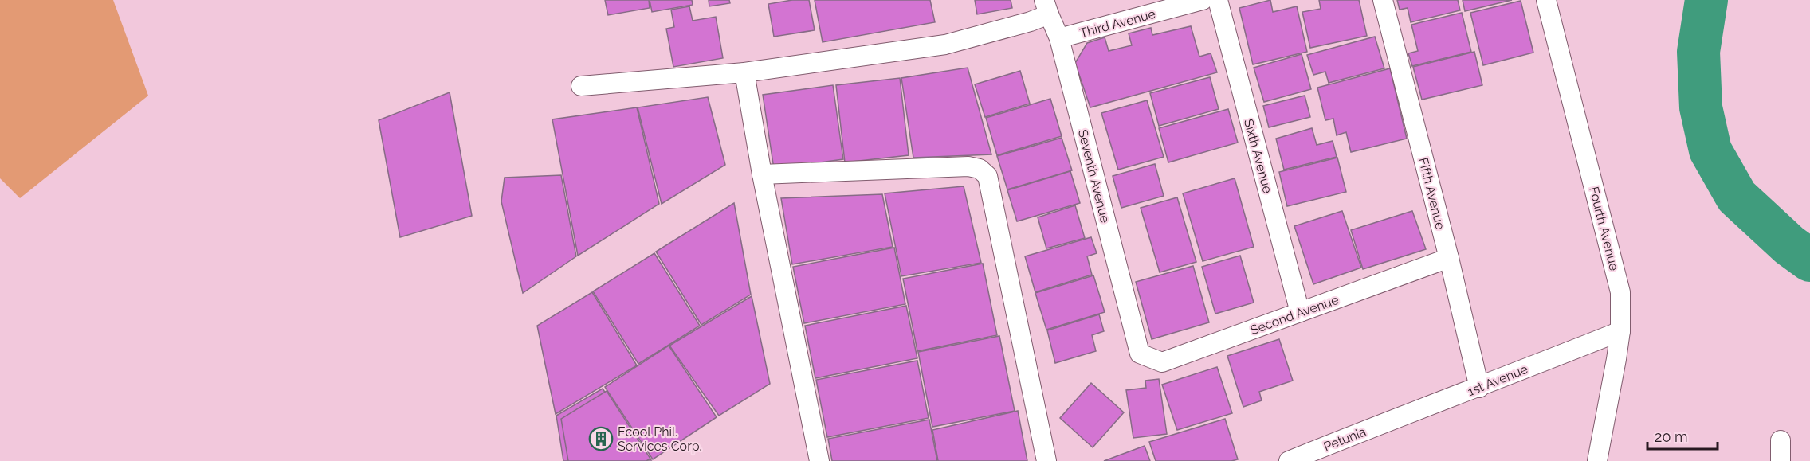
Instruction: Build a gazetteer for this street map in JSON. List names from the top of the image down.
{
  "streets": {
    "street": [
      "Third Avenue",
      "Sixth Avenue",
      "Seventh Avenue",
      "Fifth Avenue",
      "Fourth Avenue",
      "Second Avenue",
      "1st Avenue",
      "Petunia"
    ]
  },
  "crossings": [
    ["Third Avenue", "Seventh Avenue"],
    ["Sixth Avenue", "Second Avenue"],
    ["Seventh Avenue", "Second Avenue"],
    ["Fifth Avenue", "Second Avenue"],
    ["Fifth Avenue", "1st Avenue"],
    ["Fourth Avenue", "1st Avenue"],
    ["1st Avenue", "Petunia"]
  ],
  "places": {
    "building": ["Ecool Phil. Services Corp."]
  },
  "scale_bar": "20 m"
}
